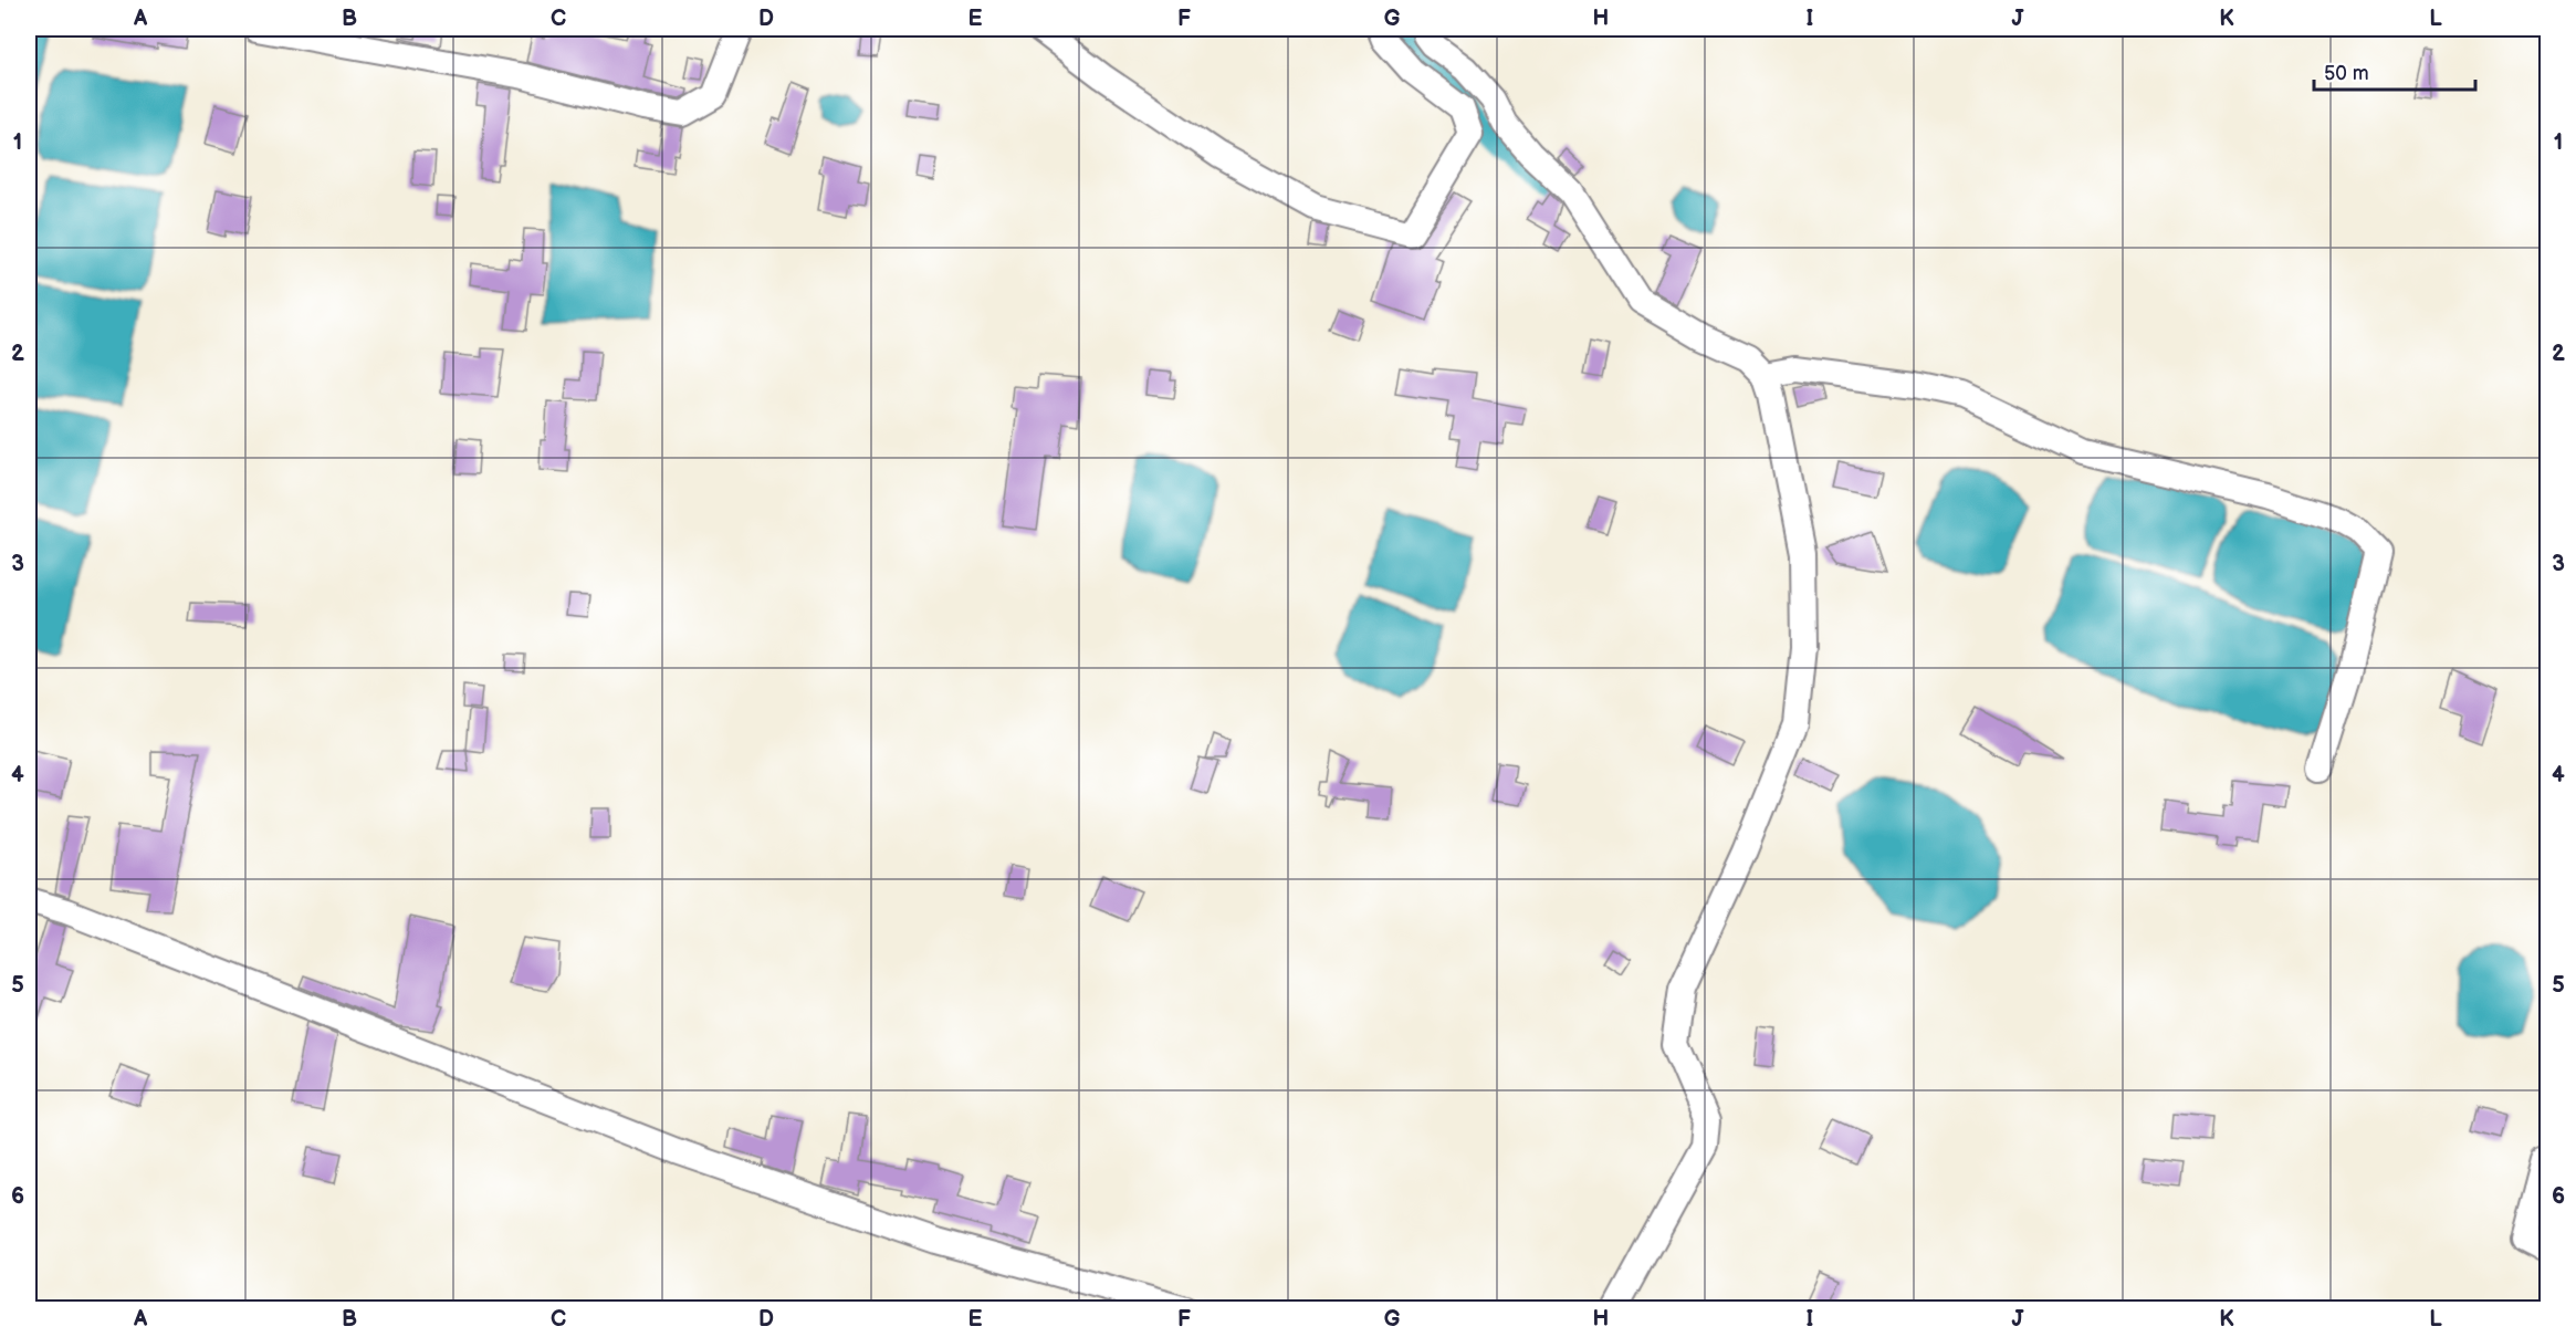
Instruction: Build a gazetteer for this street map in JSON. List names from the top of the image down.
{
  "scale_bar": "50 m",
  "grid": {
    "columns": [
      "A",
      "B",
      "C",
      "D",
      "E",
      "F",
      "G",
      "H",
      "I",
      "J",
      "K",
      "L"
    ],
    "rows": [
      "1",
      "2",
      "3",
      "4",
      "5",
      "6"
    ]
  }
}
